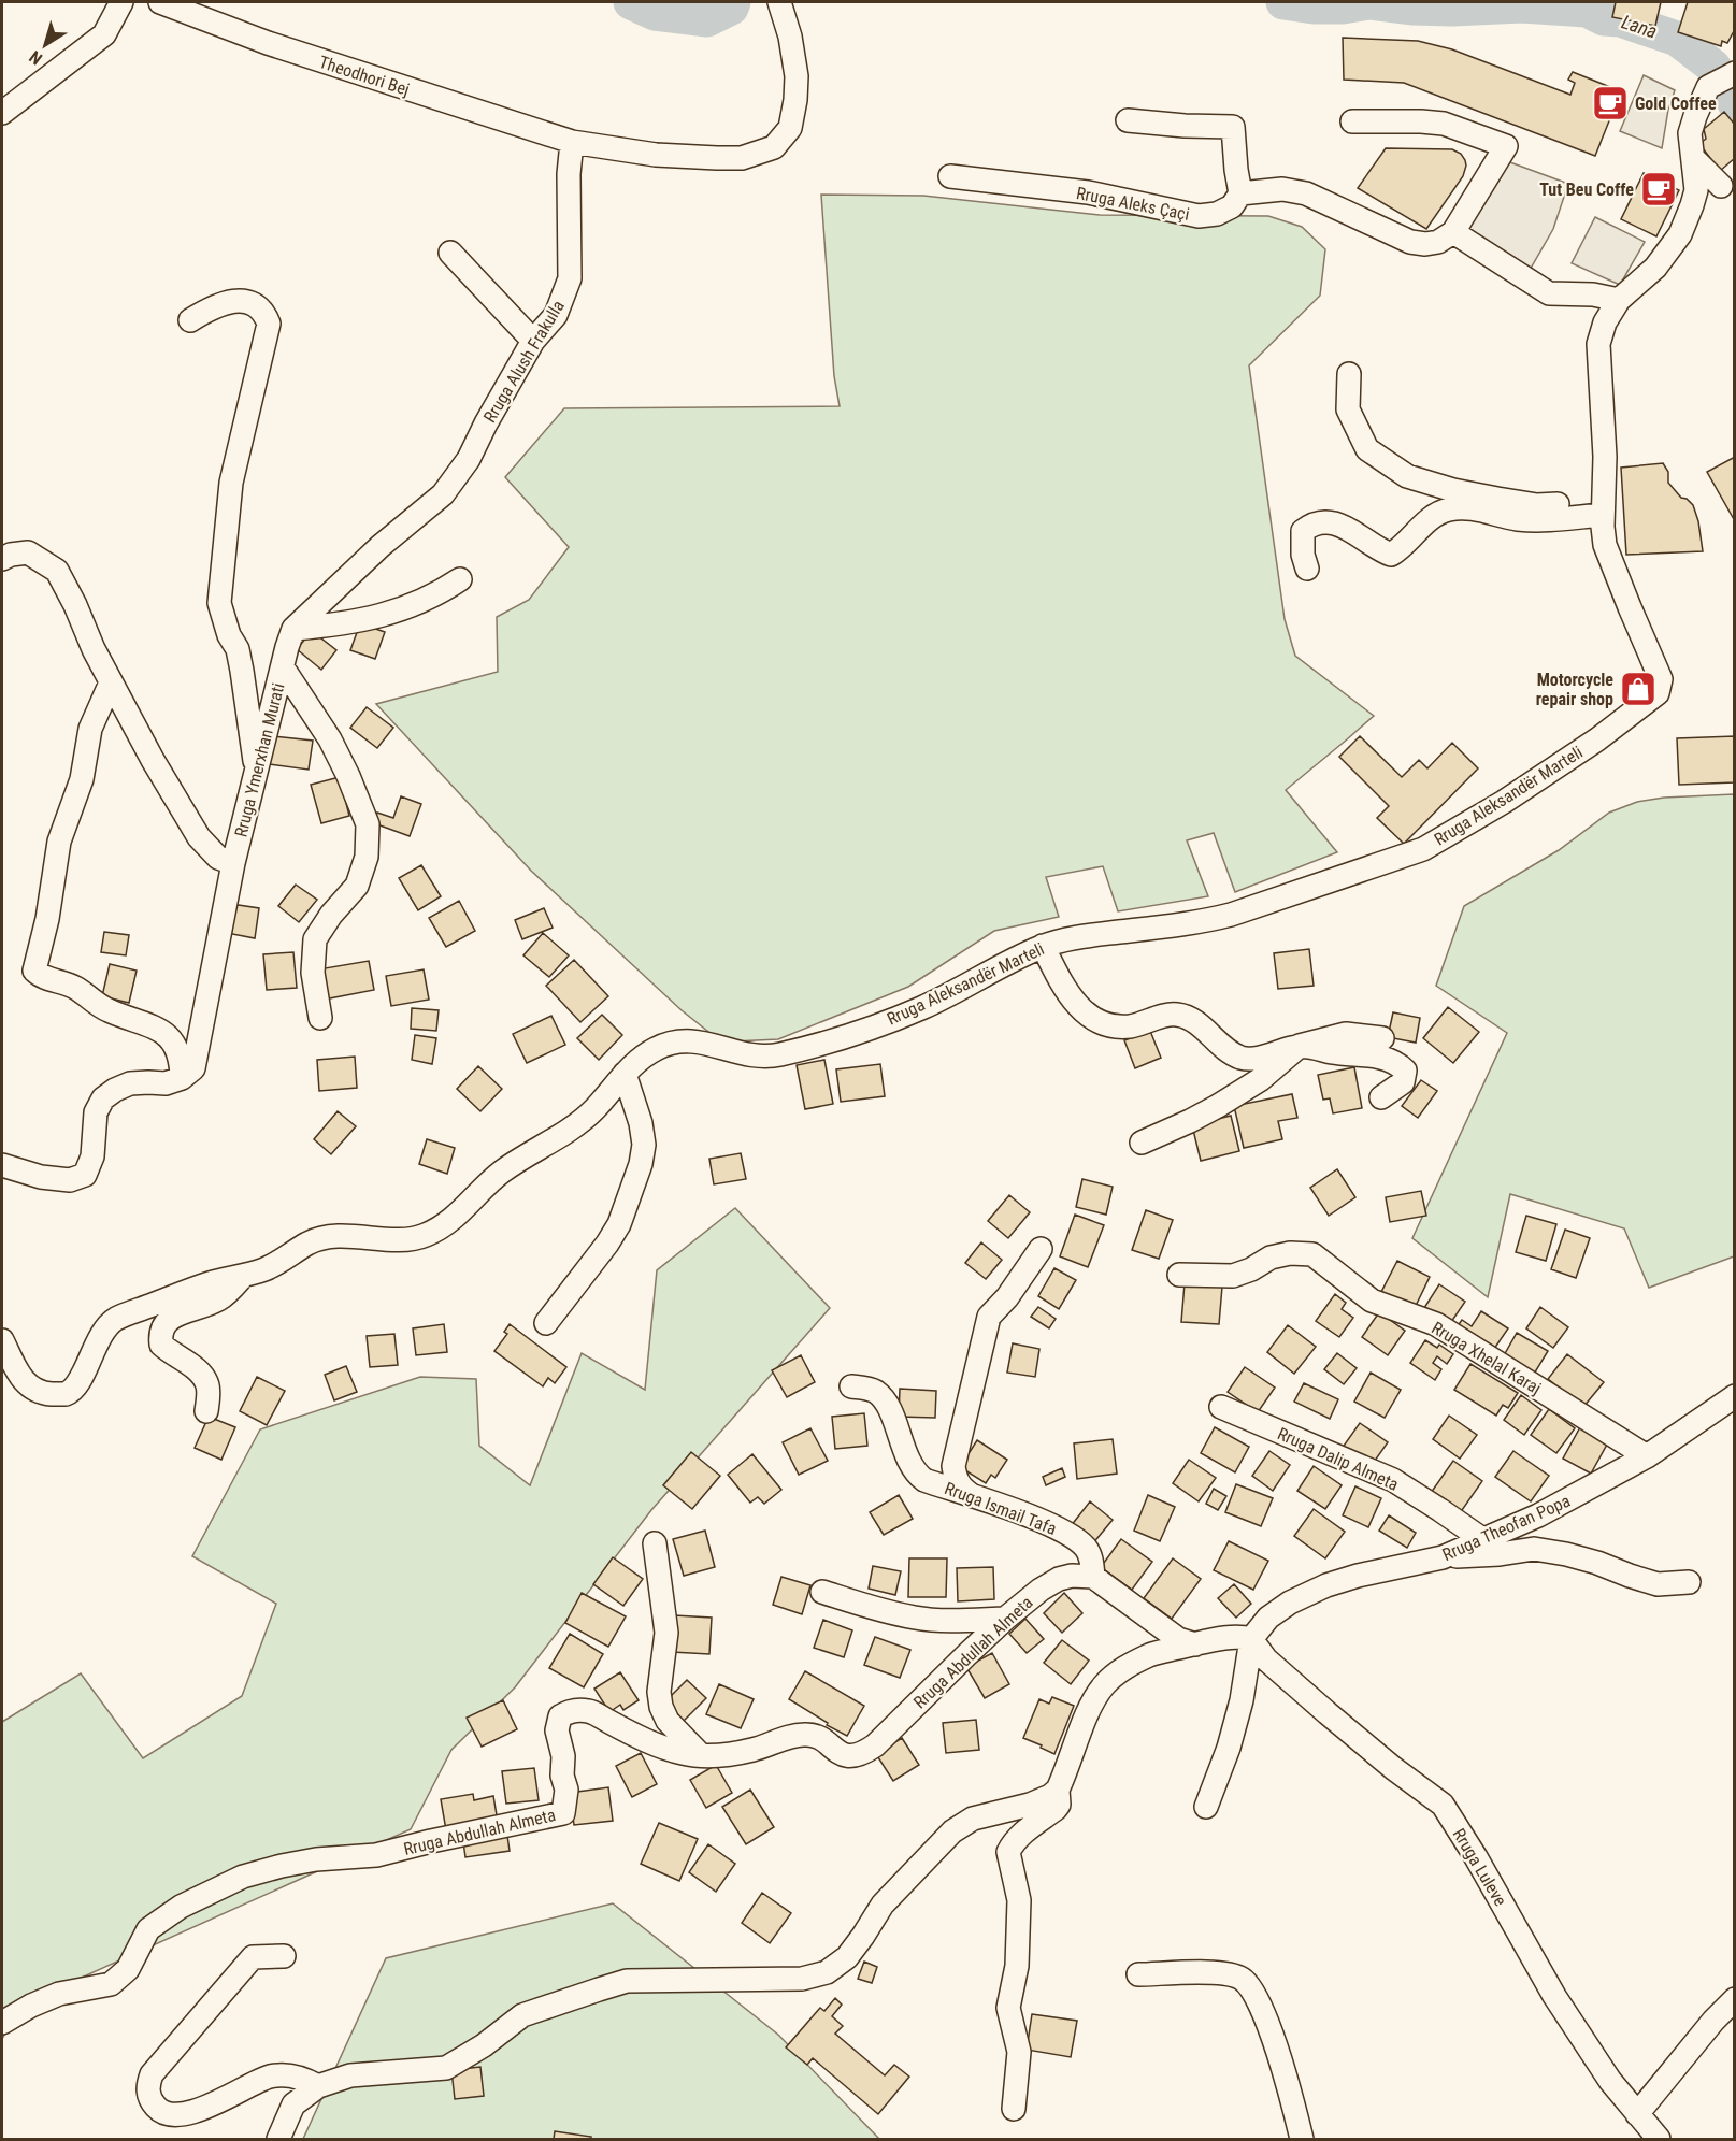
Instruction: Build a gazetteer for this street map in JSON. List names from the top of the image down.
{
  "streets": {
    "street": [
      "Theodhori Bej",
      "Rruga Aleks Çaçi",
      "Rruga Alush Frakulla",
      "Rruga Ymerxhan Murati",
      "Rruga Aleksandër Marteli",
      "Rruga Xhelal Karaj",
      "Rruga Dalip Almeta",
      "Rruga Ismail Tafa",
      "Rruga Theofan Popa",
      "Rruga Abdullah Almeta",
      "Rruga Luleve"
    ]
  },
  "crossings": [
    ["Theodhori Bej", "Rruga Alush Frakulla"],
    ["Rruga Xhelal Karaj", "Rruga Theofan Popa"],
    ["Rruga Dalip Almeta", "Rruga Theofan Popa"],
    ["Rruga Ismail Tafa", "Rruga Abdullah Almeta"],
    ["Rruga Theofan Popa", "Rruga Luleve"]
  ],
  "water": ["Lana"],
  "places": {
    "cafe": ["Gold Coffee", "Tut Beu Coffe"],
    "shop": ["Motorcycle repair shop"]
  },
  "north": "bottom left"
}
